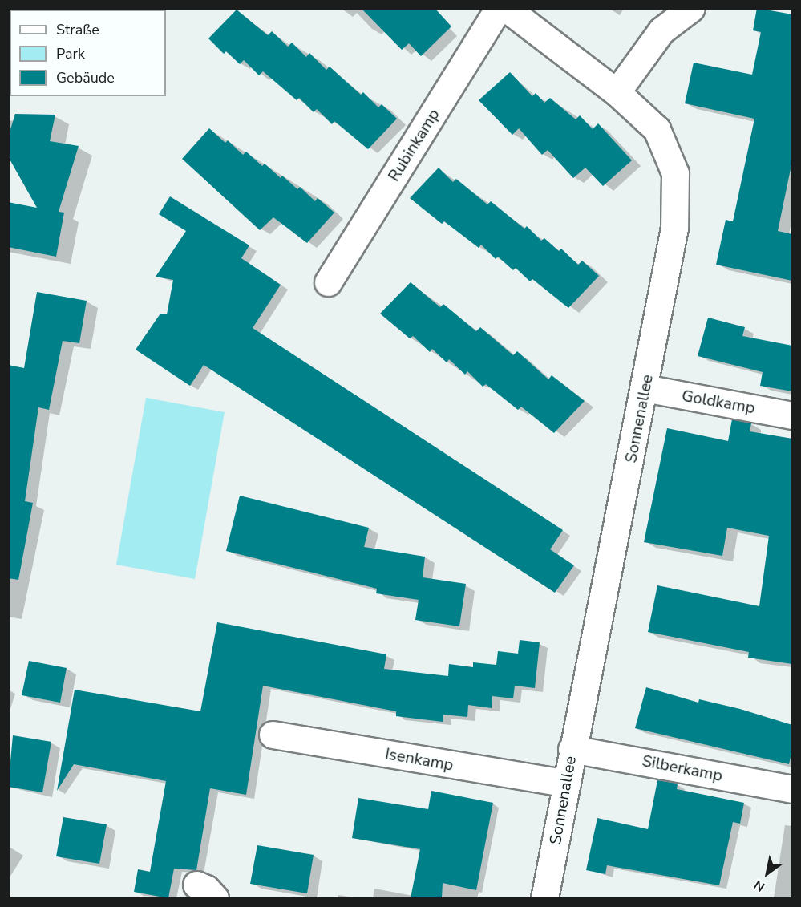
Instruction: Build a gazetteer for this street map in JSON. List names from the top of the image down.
{
  "streets": {
    "street": [
      "Rubinkamp",
      "Goldkamp",
      "Sonnenallee",
      "Isenkamp",
      "Silberkamp"
    ]
  },
  "crossings": [
    ["Goldkamp", "Sonnenallee"],
    ["Sonnenallee", "Isenkamp"],
    ["Sonnenallee", "Silberkamp"]
  ],
  "legend": ["Straße", "Park", "Gebäude"],
  "north": "bottom left"
}
